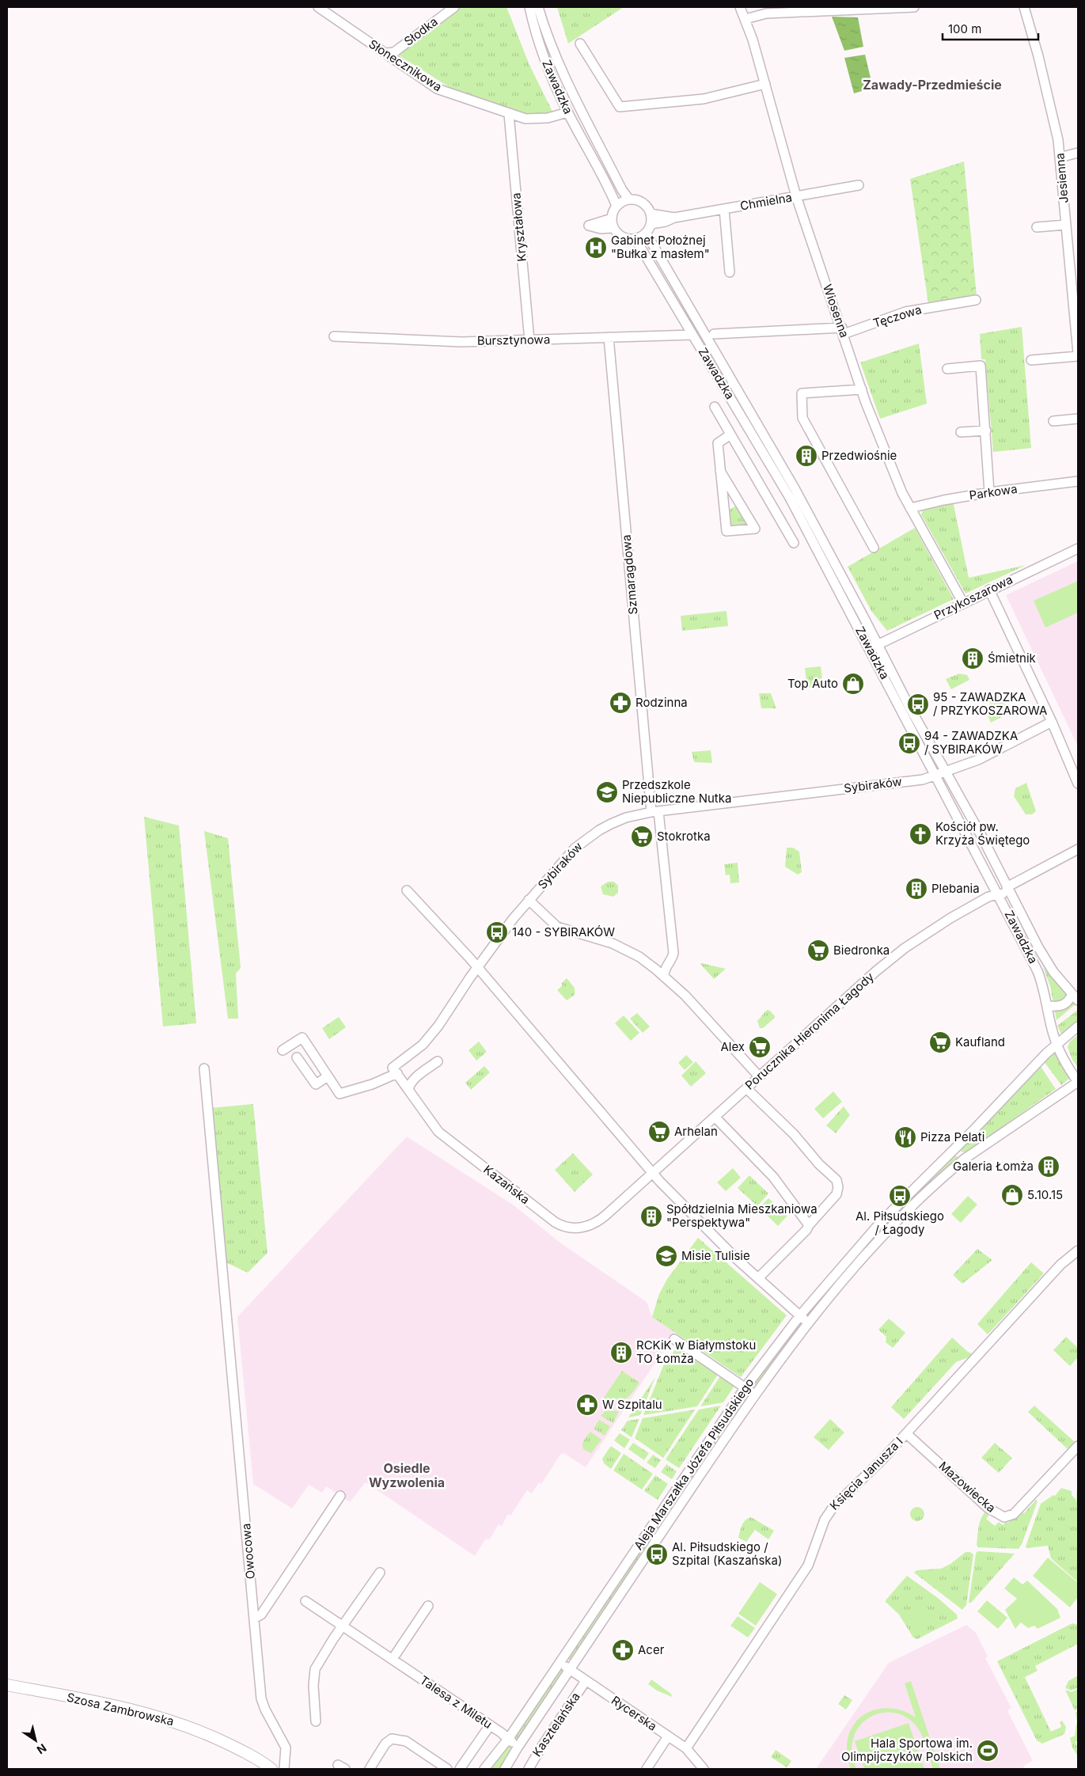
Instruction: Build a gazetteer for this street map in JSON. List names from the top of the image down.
{
  "streets": {
    "main road": ["Szosa Zambrowska"],
    "street": [
      "Słodka",
      "Słonecznikowa",
      "Zawadzka",
      "Jesienna",
      "Chmielna",
      "Kryształowa",
      "Wiosenna",
      "Tęczowa",
      "Bursztynowa",
      "Parkowa",
      "Szmaragdowa",
      "Przykoszarowa",
      "Sybiraków",
      "Porucznika Hieronima Łagody",
      "Kazańska",
      "Aleja Marszałka Józefa Piłsudskiego",
      "Księcia Janusza I",
      "Mazowiecka",
      "Owocowa",
      "Talesa z Miletu",
      "Rycerska",
      "Kasztelańska"
    ]
  },
  "crossings": [
    ["Słodka", "Słonecznikowa"],
    ["Słonecznikowa", "Zawadzka"],
    ["Słonecznikowa", "Kryształowa"],
    ["Zawadzka", "Chmielna"],
    ["Zawadzka", "Bursztynowa"],
    ["Zawadzka", "Przykoszarowa"],
    ["Zawadzka", "Sybiraków"],
    ["Zawadzka", "Porucznika Hieronima Łagody"],
    ["Zawadzka", "Aleja Marszałka Józefa Piłsudskiego"],
    ["Chmielna", "Wiosenna"],
    ["Kryształowa", "Bursztynowa"],
    ["Wiosenna", "Tęczowa"],
    ["Wiosenna", "Parkowa"],
    ["Wiosenna", "Przykoszarowa"],
    ["Bursztynowa", "Szmaragdowa"],
    ["Szmaragdowa", "Sybiraków"],
    ["Sybiraków", "Kazańska"],
    ["Porucznika Hieronima Łagody", "Kazańska"],
    ["Aleja Marszałka Józefa Piłsudskiego", "Talesa z Miletu"],
    ["Aleja Marszałka Józefa Piłsudskiego", "Rycerska"],
    ["Księcia Janusza I", "Mazowiecka"],
    ["Księcia Janusza I", "Rycerska"],
    ["Rycerska", "Kasztelańska"]
  ],
  "districts": ["Zawady-Przedmieście", "Osiedle Wyzwolenia"],
  "places": {
    "hospital": ["Gabinet Położnej \"Bułka z masłem\""],
    "building": [
      "Przedwiośnie",
      "Śmietnik",
      "Plebania",
      "Galeria Łomża",
      "Spółdzielnia Mieszkaniowa \"Perspektywa\"",
      "RCKiK w Białymstoku TO Łomża"
    ],
    "shop": ["Top Auto", "5.10.15"],
    "pharmacy": ["Rodzinna", "W Szpitalu", "Acer"],
    "bus stop": [
      "95 - ZAWADZKA / PRZYKOSZAROWA",
      "94 - ZAWADZKA / SYBIRAKÓW",
      "140 - SYBIRAKÓW",
      "Al. Piłsudskiego / Łagody",
      "Al. Piłsudskiego / Szpital (Kaszańska)"
    ],
    "school or university": ["Przedszkole Niepubliczne Nutka", "Misie Tulisie"],
    "church": ["Kościół pw. Krzyża Świętego"],
    "supermarket": [
      "Stokrotka",
      "Biedronka",
      "Kaufland",
      "Alex",
      "Arhelan"
    ],
    "restaurant": ["Pizza Pelati"],
    "sports": ["Hala Sportowa im. Olimpijczyków Polskich"]
  },
  "scale_bar": "100 m",
  "north": "bottom right"
}
